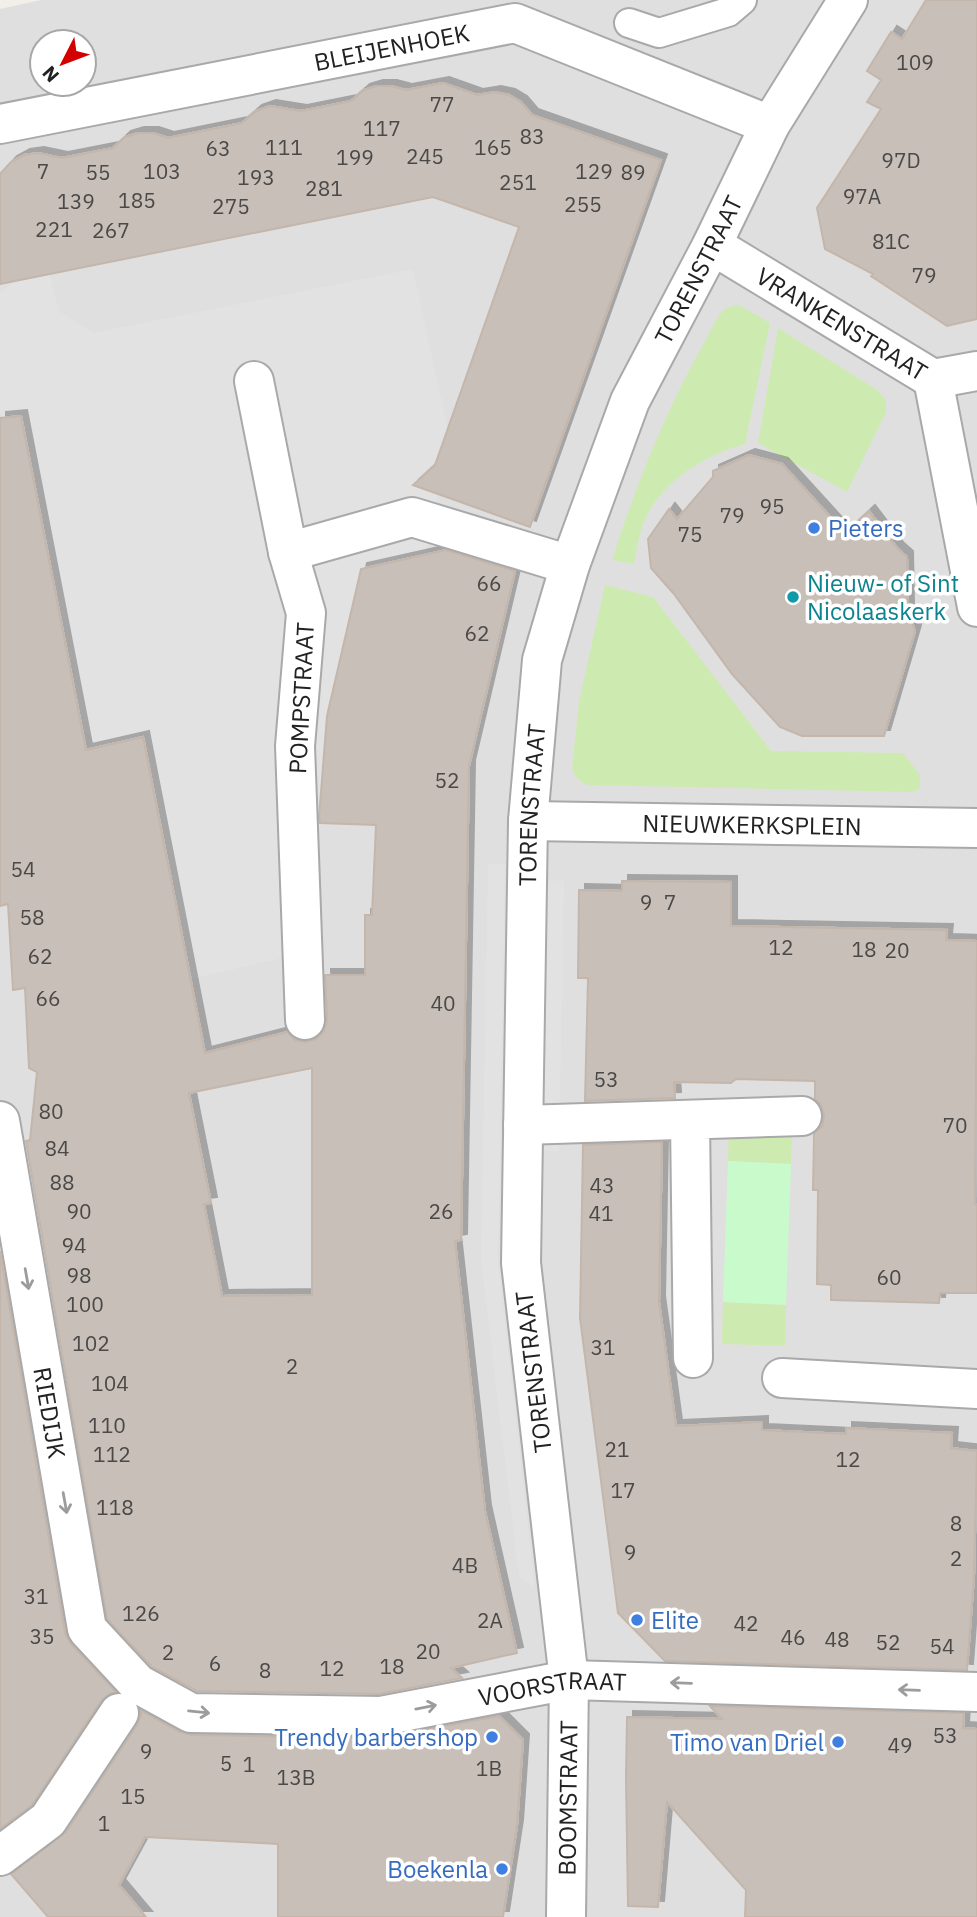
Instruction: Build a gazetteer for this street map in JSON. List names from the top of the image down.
{
  "streets": {
    "street": [
      "BLEIJENHOEK",
      "TORENSTRAAT",
      "VRANKENSTRAAT",
      "POMPSTRAAT",
      "NIEUWKERKSPLEIN",
      "RIEDIJK",
      "VOORSTRAAT",
      "BOOMSTRAAT"
    ]
  },
  "crossings": [
    ["BLEIJENHOEK", "TORENSTRAAT"],
    ["TORENSTRAAT", "VRANKENSTRAAT"],
    ["TORENSTRAAT", "NIEUWKERKSPLEIN"],
    ["TORENSTRAAT", "VOORSTRAAT"],
    ["TORENSTRAAT", "BOOMSTRAAT"],
    ["RIEDIJK", "VOORSTRAAT"],
    ["VOORSTRAAT", "BOOMSTRAAT"]
  ],
  "one_way": ["RIEDIJK"],
  "places": [
    "Pieters",
    "Nieuw- of Sint Nicolaaskerk",
    "Elite",
    "Trendy barbershop",
    "Timo van Driel",
    "Boekenla"
  ],
  "house_numbers": [
    "109",
    "77",
    "117",
    "83",
    "111",
    "165",
    "63",
    "245",
    "199",
    "97D",
    "7",
    "103",
    "129",
    "55",
    "89",
    "193",
    "251",
    "281",
    "97A",
    "185",
    "139",
    "255",
    "275",
    "221",
    "267",
    "81C",
    "79",
    "95",
    "79",
    "75",
    "66",
    "62",
    "52",
    "54",
    "9",
    "7",
    "58",
    "12",
    "18",
    "20",
    "62",
    "66",
    "40",
    "53",
    "80",
    "70",
    "84",
    "88",
    "43",
    "90",
    "26",
    "41",
    "94",
    "98",
    "60",
    "100",
    "102",
    "31",
    "2",
    "104",
    "110",
    "21",
    "112",
    "12",
    "17",
    "118",
    "8",
    "9",
    "2",
    "4B",
    "31",
    "126",
    "2A",
    "42",
    "35",
    "46",
    "48",
    "52",
    "54",
    "20",
    "2",
    "6",
    "18",
    "12",
    "8",
    "53",
    "49",
    "9",
    "5",
    "1",
    "1B",
    "13B",
    "15",
    "1"
  ],
  "north": "bottom left"
}
